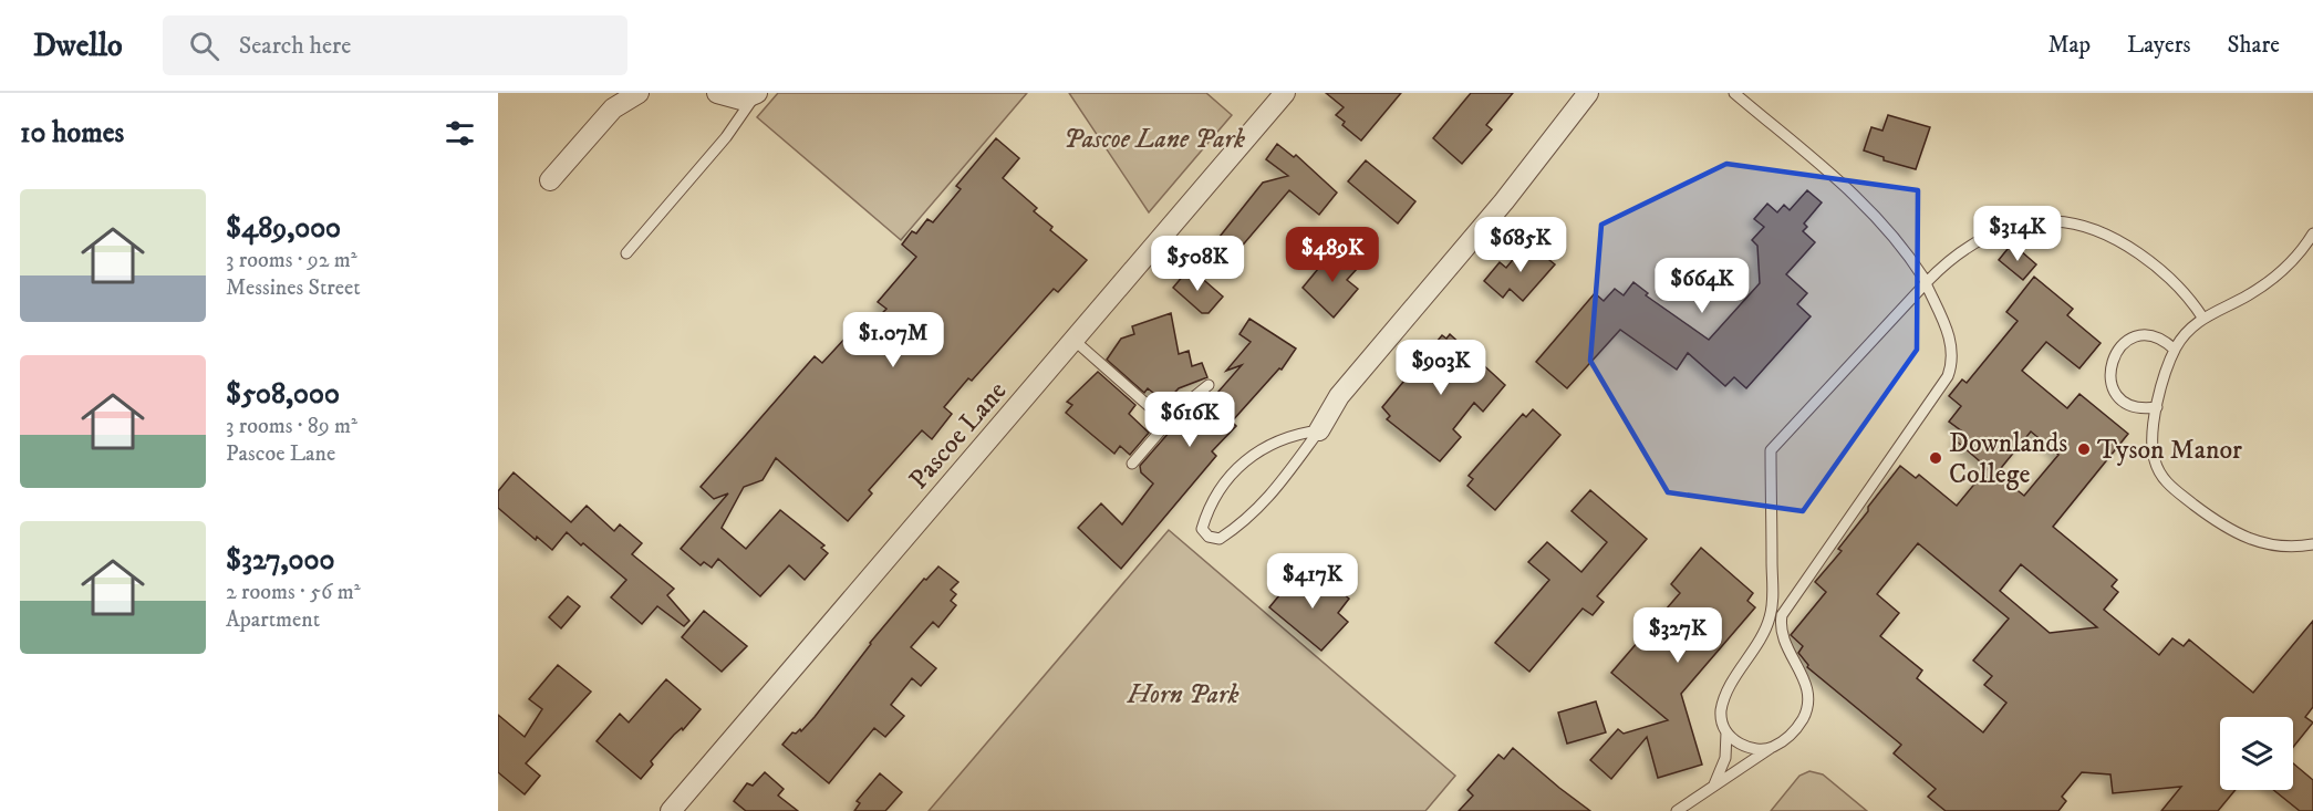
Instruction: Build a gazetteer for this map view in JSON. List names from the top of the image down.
{
  "streets": {
    "street": ["Pascoe Lane"]
  },
  "parks": ["Pascoe Lane Park", "Horn Park"],
  "places": ["Tyson Manor", "Downlands College"],
  "page": {
    "header": "Dwello",
    "search": "Search here",
    "nav": ["Map", "Layers", "Share"],
    "heading": "10 homes",
    "list": [
      {
        "name": "$489,000",
        "note": "3 rooms · 92 m² · Messines Street"
      },
      {
        "name": "$508,000",
        "note": "3 rooms · 89 m² · Pascoe Lane"
      },
      {
        "name": "$327,000",
        "note": "2 rooms · 56 m² · Apartment"
      }
    ],
    "price": [
      "$314K",
      "$685K",
      "$489K",
      "$508K",
      "$664K",
      "$1.07M",
      "$903K",
      "$616K",
      "$417K",
      "$327K"
    ]
  }
}
